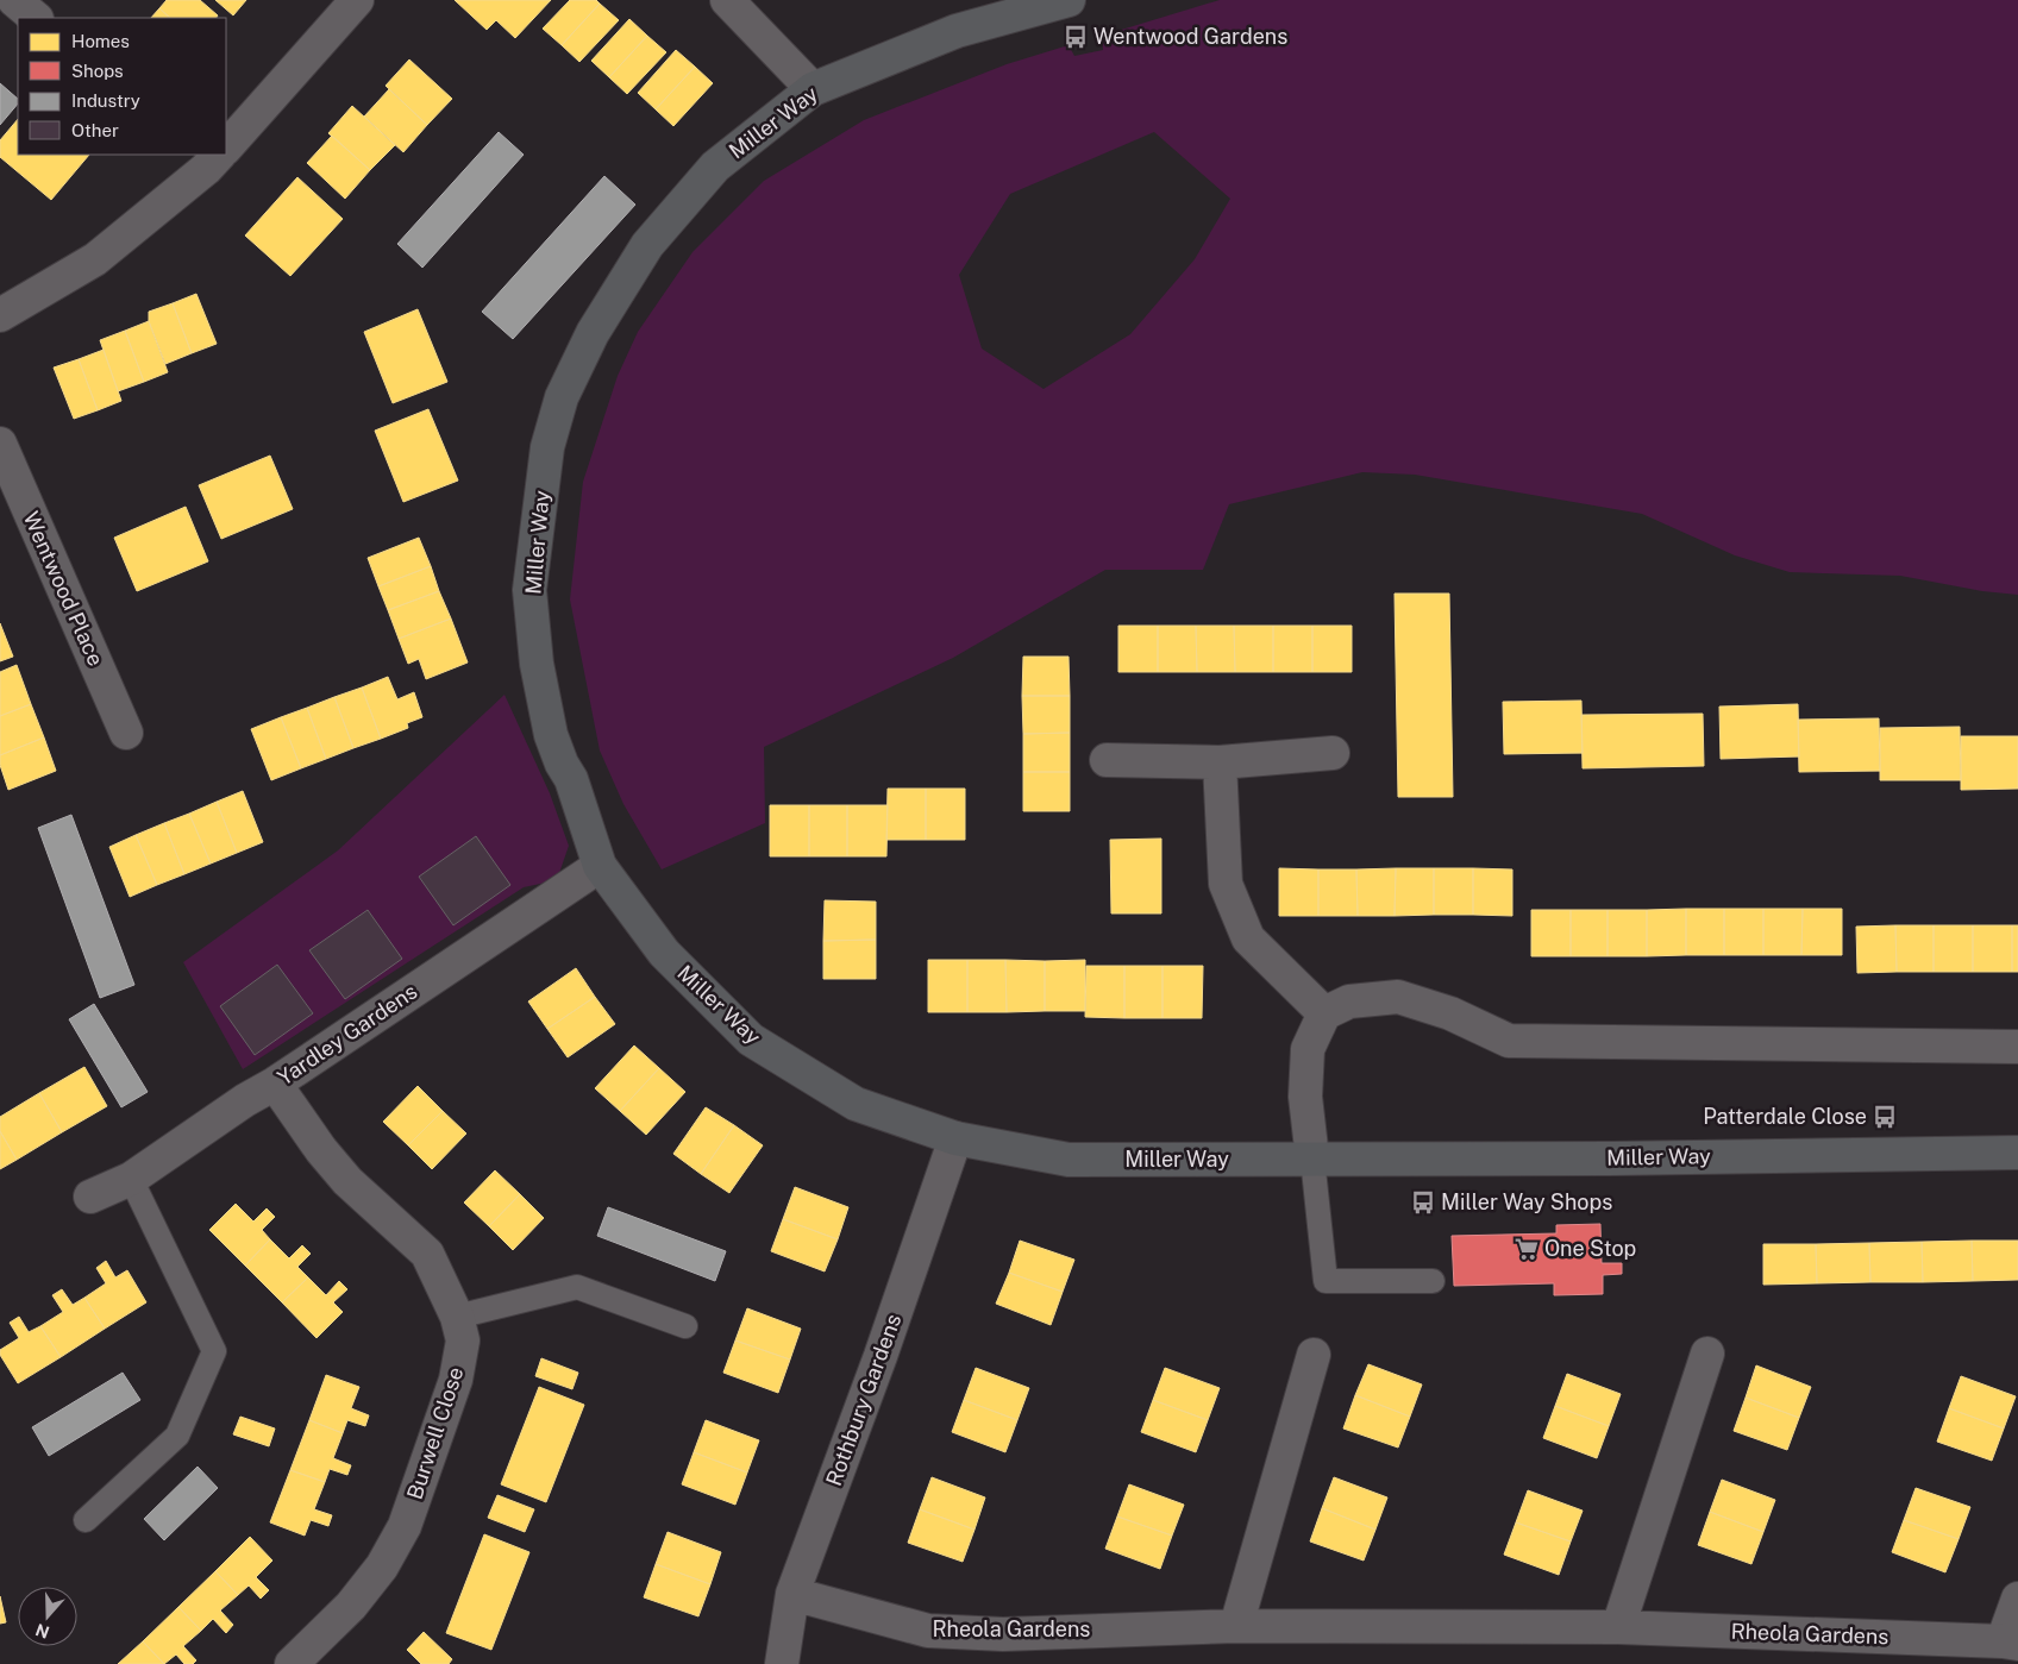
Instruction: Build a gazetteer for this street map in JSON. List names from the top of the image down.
{
  "streets": {
    "street": [
      "Miller Way",
      "Wentwood Place",
      "Yardley Gardens",
      "Rothbury Gardens",
      "Burwell Close",
      "Rheola Gardens"
    ]
  },
  "crossings": [
    ["Miller Way", "Yardley Gardens"],
    ["Miller Way", "Rothbury Gardens"],
    ["Yardley Gardens", "Burwell Close"],
    ["Rothbury Gardens", "Rheola Gardens"]
  ],
  "places": {
    "bus stop": ["Wentwood Gardens", "Patterdale Close", "Miller Way Shops"],
    "supermarket": ["One Stop"]
  },
  "legend": [
    "Homes",
    "Shops",
    "Industry",
    "Other"
  ],
  "north": "bottom"
}
